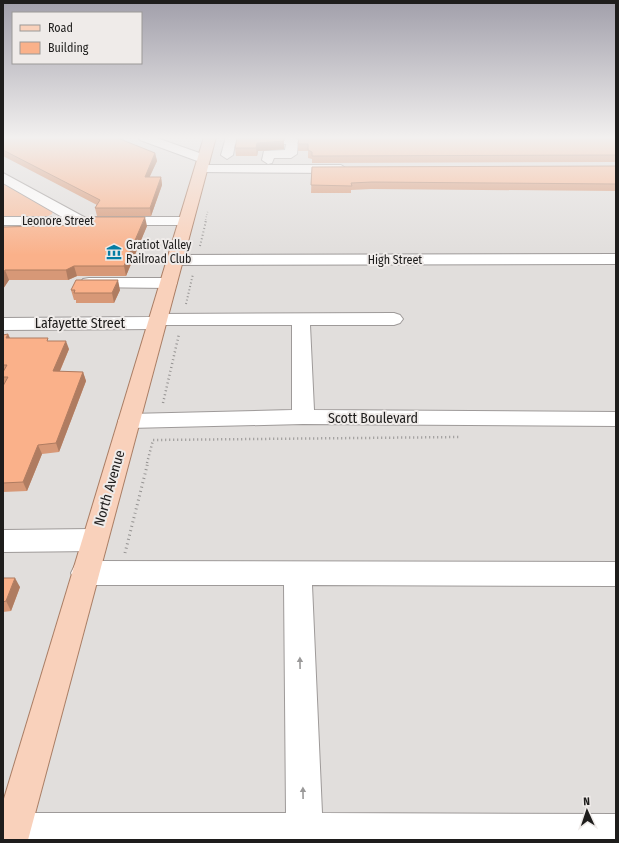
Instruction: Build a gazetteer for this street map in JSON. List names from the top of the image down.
{
  "streets": {
    "main road": ["North Avenue"],
    "street": [
      "Leonore Street",
      "High Street",
      "Lafayette Street",
      "Scott Boulevard"
    ]
  },
  "crossings": [
    ["Leonore Street", "North Avenue"],
    ["High Street", "North Avenue"],
    ["Lafayette Street", "North Avenue"],
    ["Scott Boulevard", "North Avenue"]
  ],
  "places": {
    "museum": ["Gratiot Valley Railroad Club"]
  },
  "legend": ["Road", "Building"],
  "north": "top"
}
